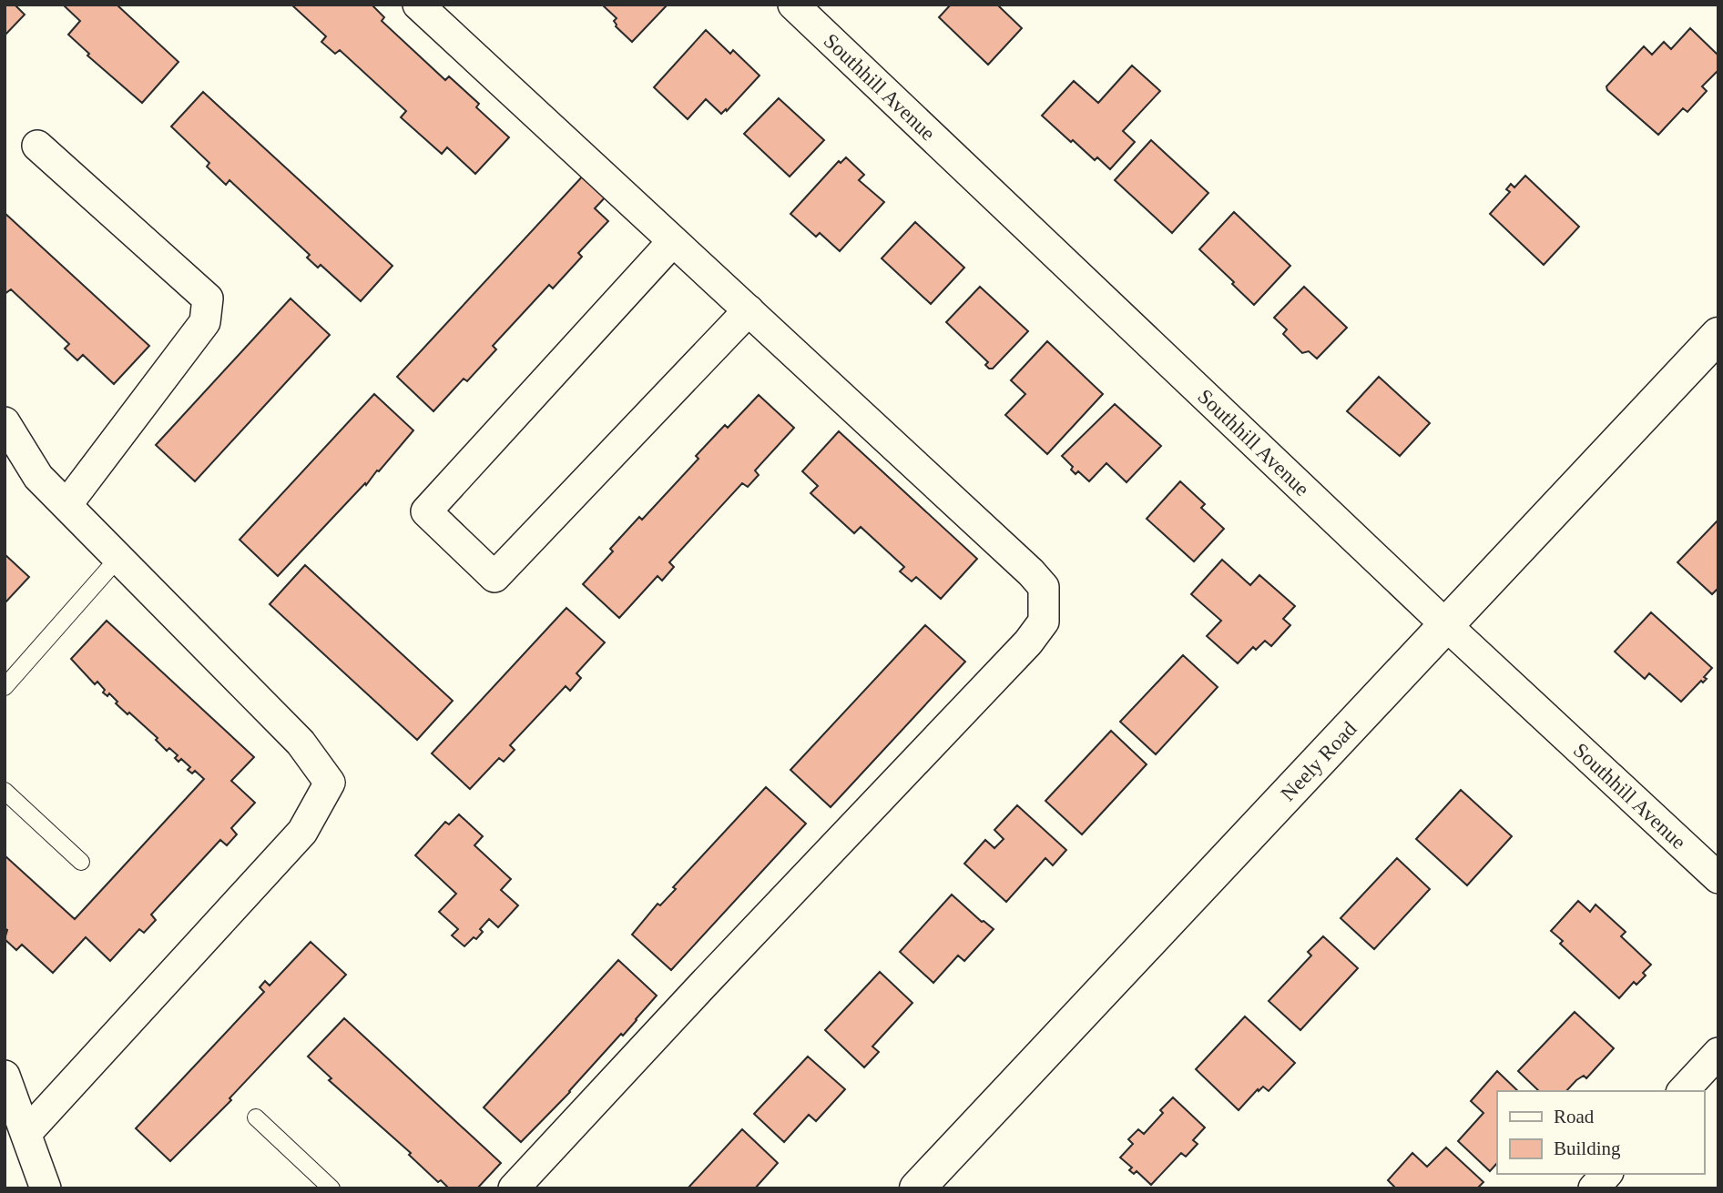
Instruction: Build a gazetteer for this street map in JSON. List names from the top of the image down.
{
  "streets": {
    "street": ["Southhill Avenue", "Neely Road"]
  },
  "crossings": [
    ["Southhill Avenue", "Neely Road"]
  ],
  "legend": ["Road", "Building"]
}
